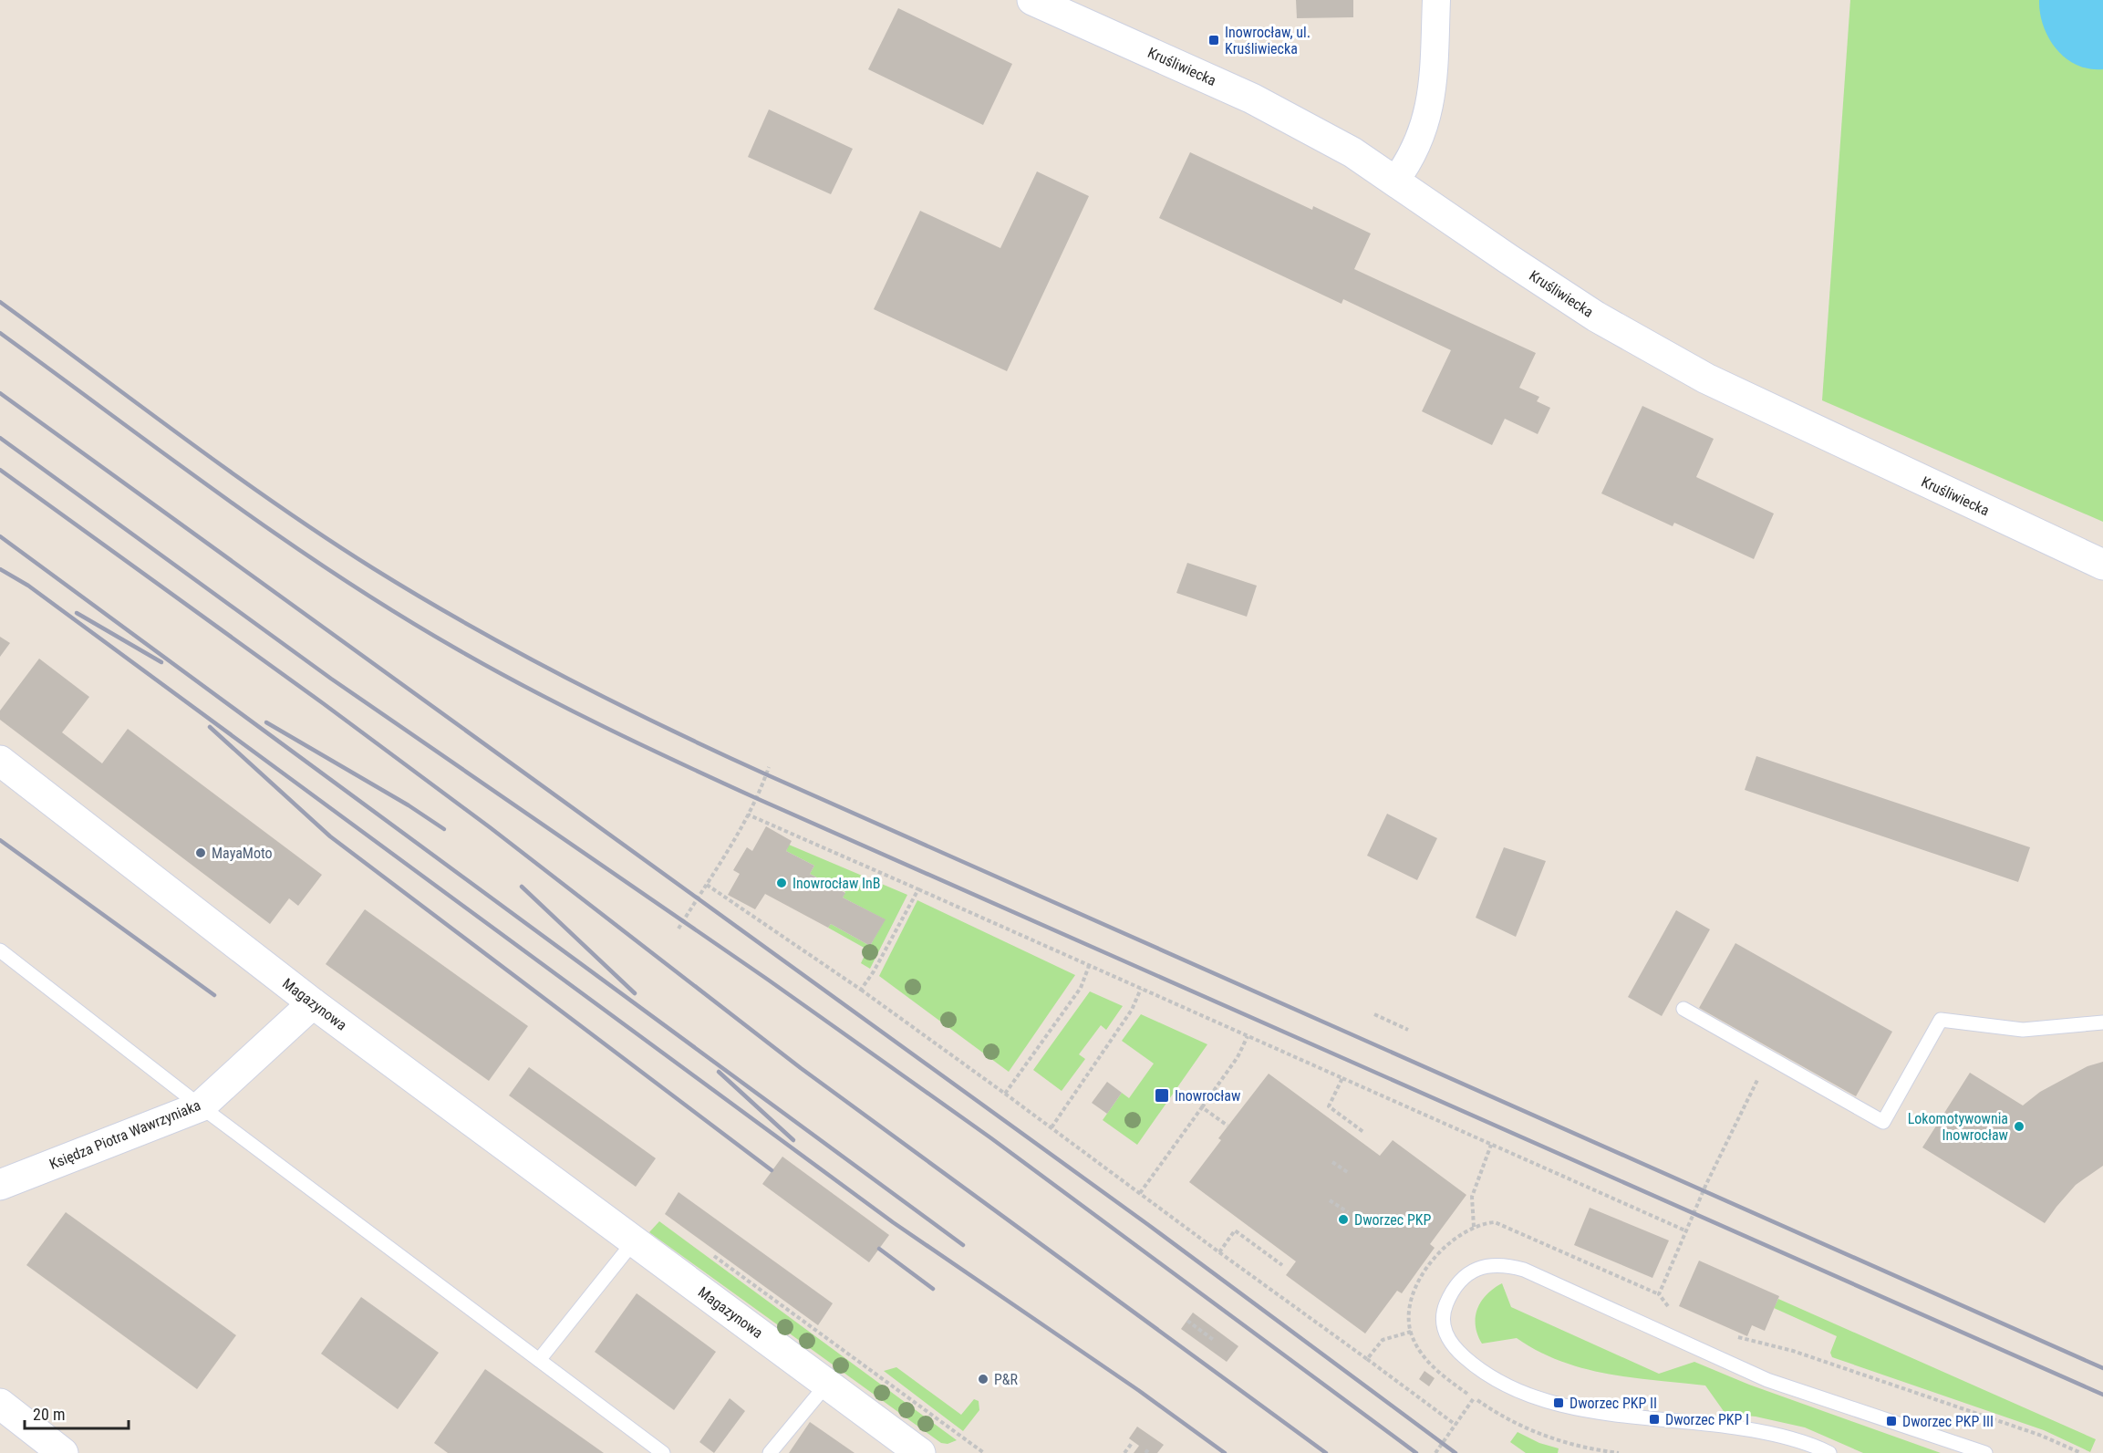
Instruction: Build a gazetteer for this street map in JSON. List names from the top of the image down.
{
  "streets": {
    "street": ["Kruśliwiecka", "Magazynowa", "Księdza Piotra Wawrzyniaka"]
  },
  "crossings": [
    ["Magazynowa", "Księdza Piotra Wawrzyniaka"]
  ],
  "places": {
    "transit": [
      "Inowrocław, ul. Kruśliwiecka",
      "Inowrocław",
      "Dworzec PKP II",
      "Dworzec PKP I",
      "Dworzec PKP III"
    ],
    "other": [
      "MayaMoto",
      "Inowrocław InB",
      "Lokomotywownia Inowrocław",
      "Dworzec PKP",
      "P&R"
    ]
  },
  "scale_bar": "20 m"
}
